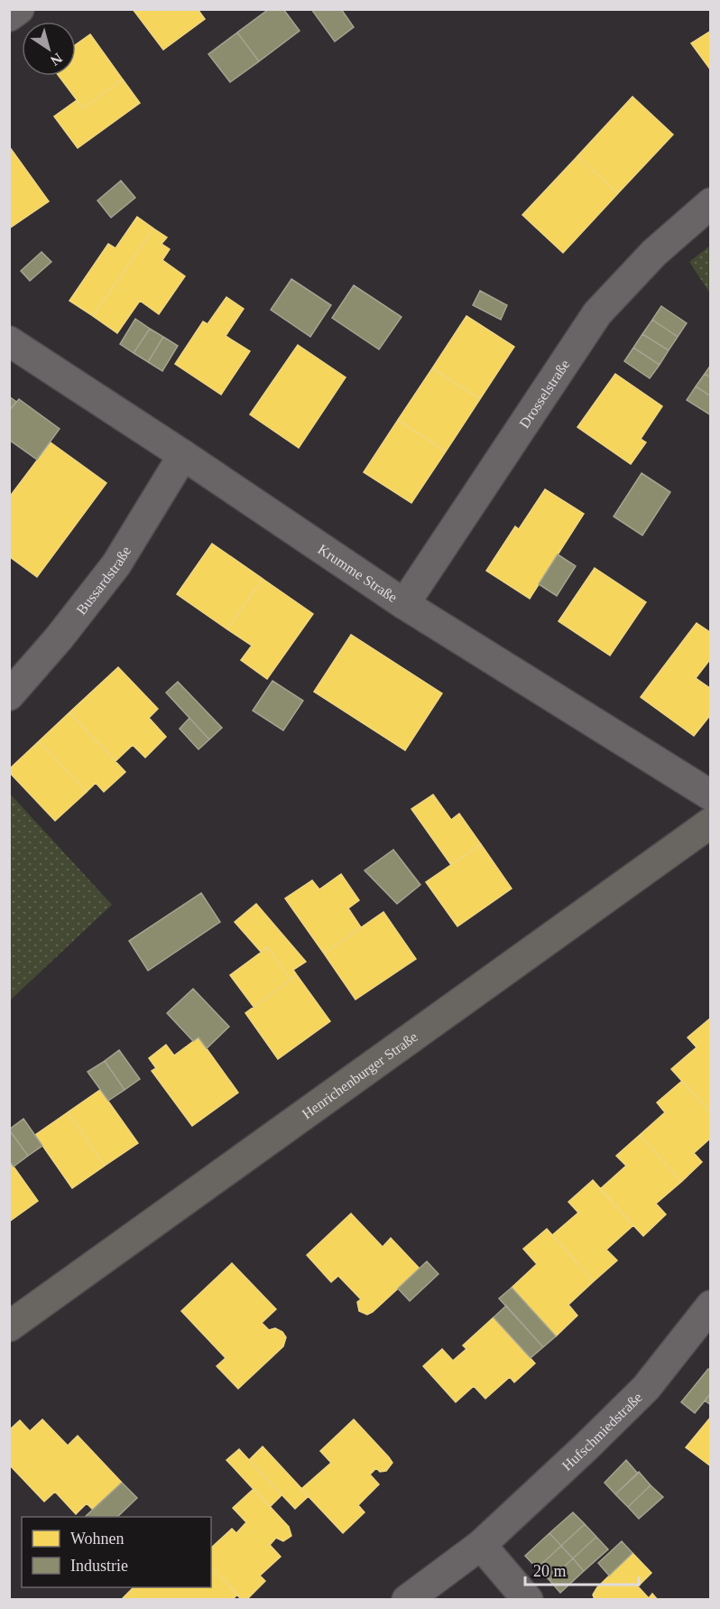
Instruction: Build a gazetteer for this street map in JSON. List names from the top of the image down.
{
  "streets": {
    "main road": ["Henrichenburger Straße"],
    "street": [
      "Drosselstraße",
      "Krumme Straße",
      "Bussardstraße",
      "Hufschmiedstraße"
    ]
  },
  "crossings": [
    ["Drosselstraße", "Krumme Straße"],
    ["Krumme Straße", "Bussardstraße"]
  ],
  "legend": ["Wohnen", "Industrie"],
  "scale_bar": "20 m",
  "north": "bottom right"
}
